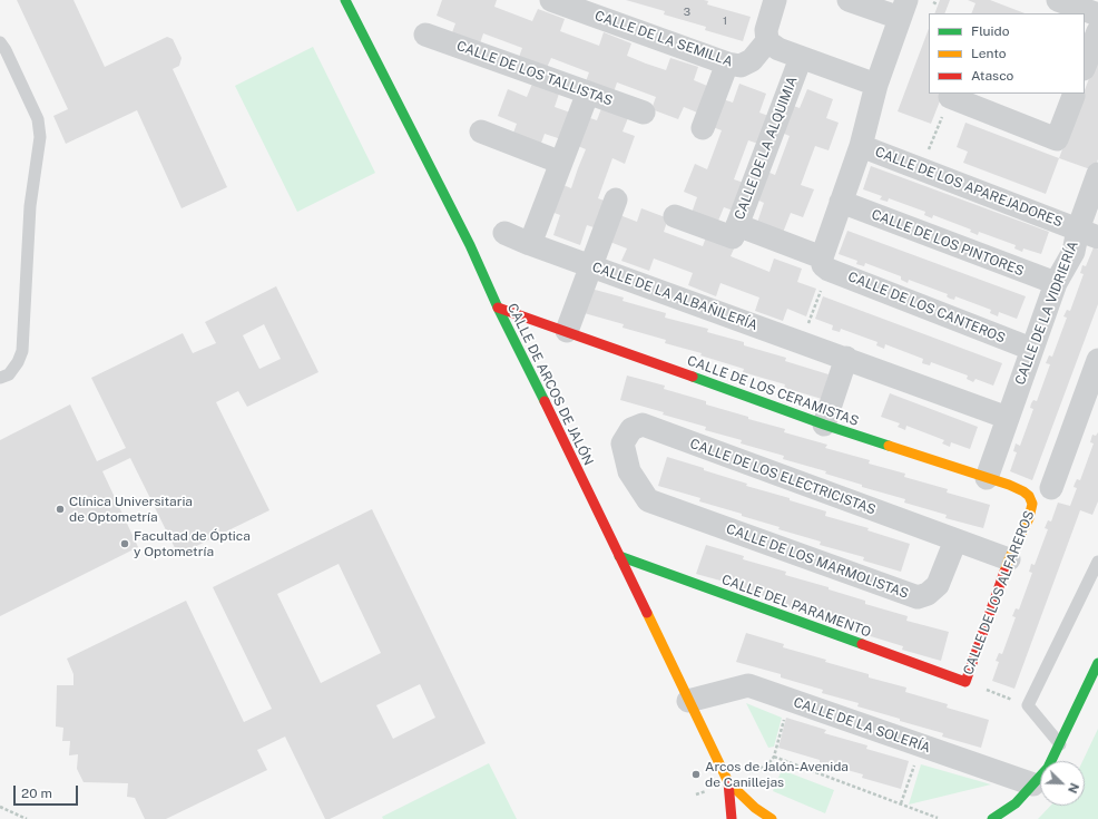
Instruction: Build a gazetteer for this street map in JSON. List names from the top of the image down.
{
  "streets": {
    "street": [
      "CALLE DE LA SEMILLA",
      "CALLE DE LOS TALLISTAS",
      "CALLE DE LA ALQUIMIA",
      "CALLE DE LOS APAREJADORES",
      "CALLE DE LOS PINTORES",
      "CALLE DE LA ALBAÑILERÍA",
      "CALLE DE LOS CANTEROS",
      "CALLE DE LA VIDRIERÍA",
      "CALLE DE ARCOS DE JALÓN",
      "CALLE DE LOS CERAMISTAS",
      "CALLE DE LOS ELECTRICISTAS",
      "CALLE DE LOS MARMOLISTAS",
      "CALLE DE LOS ALFAREROS",
      "CALLE DEL PARAMENTO",
      "CALLE DE LA SOLERÍA"
    ]
  },
  "crossings": [
    ["CALLE DE LA ALQUIMIA", "CALLE DE LOS CANTEROS"],
    ["CALLE DE LOS APAREJADORES", "CALLE DE LOS PINTORES"],
    ["CALLE DE LOS APAREJADORES", "CALLE DE LOS CANTEROS"],
    ["CALLE DE LOS APAREJADORES", "CALLE DE LA VIDRIERÍA"],
    ["CALLE DE LOS PINTORES", "CALLE DE LA VIDRIERÍA"],
    ["CALLE DE LA ALBAÑILERÍA", "CALLE DE LA VIDRIERÍA"],
    ["CALLE DE LOS CANTEROS", "CALLE DE LA VIDRIERÍA"],
    ["CALLE DE LA VIDRIERÍA", "CALLE DE LOS CERAMISTAS"],
    ["CALLE DE ARCOS DE JALÓN", "CALLE DE LOS CERAMISTAS"],
    ["CALLE DE ARCOS DE JALÓN", "CALLE DEL PARAMENTO"],
    ["CALLE DE ARCOS DE JALÓN", "CALLE DE LA SOLERÍA"],
    ["CALLE DE LOS CERAMISTAS", "CALLE DE LOS ALFAREROS"],
    ["CALLE DE LOS ELECTRICISTAS", "CALLE DE LOS MARMOLISTAS"],
    ["CALLE DE LOS ELECTRICISTAS", "CALLE DE LOS ALFAREROS"],
    ["CALLE DE LOS ALFAREROS", "CALLE DEL PARAMENTO"]
  ],
  "places": ["Clínica Universitaria de Optometría", "Facultad de Óptica y Optometría", "Arcos de Jalón-Avenida de Canillejas"],
  "house_numbers": ["3", "1"],
  "legend": ["Fluido", "Lento", "Atasco"],
  "scale_bar": "20 m",
  "north": "bottom right"
}
